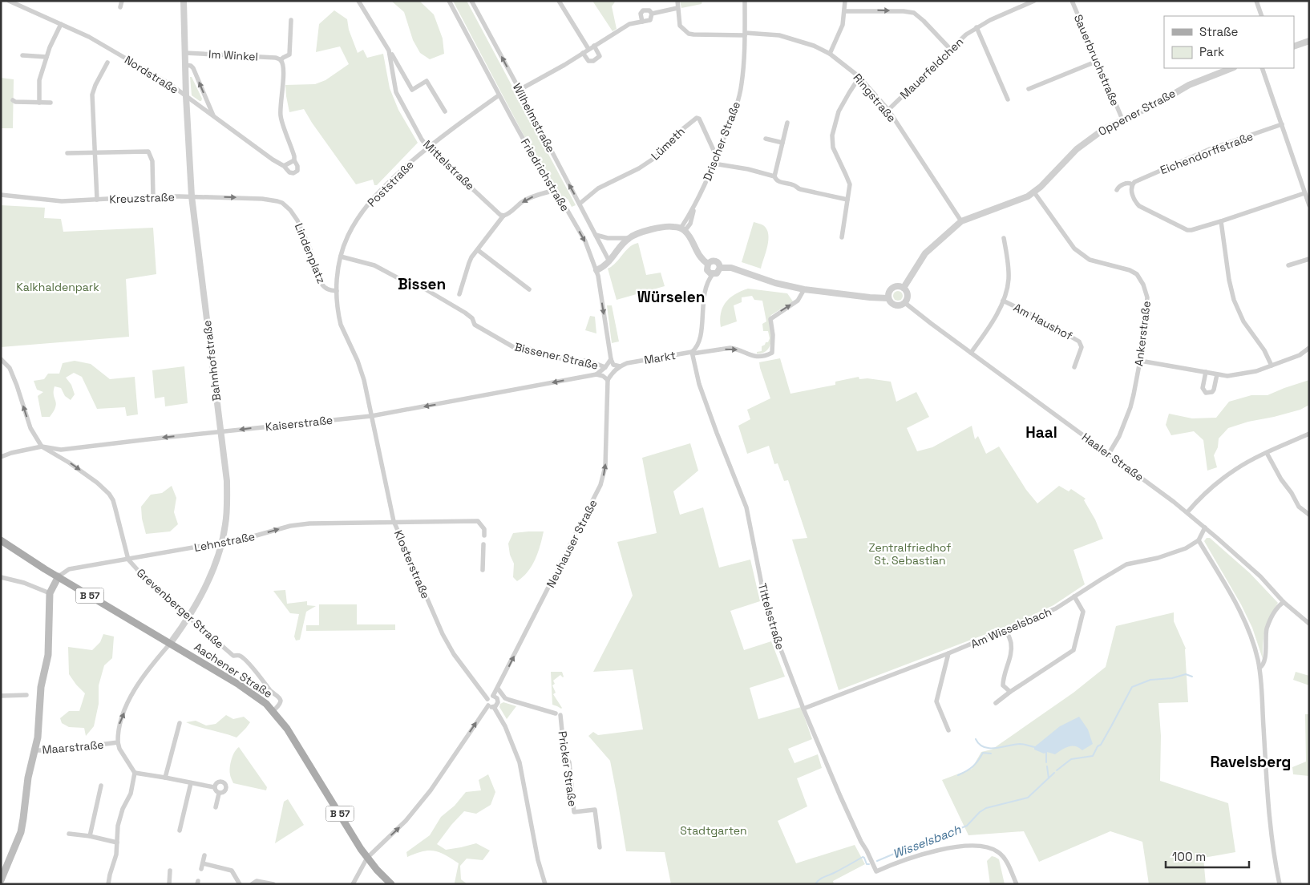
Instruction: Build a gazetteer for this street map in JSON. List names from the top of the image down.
{
  "streets": {
    "main road": ["B 57", "Aachener Straße"],
    "street": [
      "Im Winkel",
      "Sauerbruchstraße",
      "Mauerfeldchen",
      "Nordstraße",
      "Ringstraße",
      "Oppener Straße",
      "Wilhelmstraße",
      "Drischer Straße",
      "Lümeth",
      "Eichendorffstraße",
      "Mittelstraße",
      "Friedrichstraße",
      "Poststraße",
      "Kreuzstraße",
      "Lindenplatz",
      "Am Haushof",
      "Ankerstraße",
      "Bissener Straße",
      "Markt",
      "Bahnhofstraße",
      "Kaiserstraße",
      "Haaler Straße",
      "Lehnstraße",
      "Neuhauser Straße",
      "Klosterstraße",
      "Grevenberger Straße",
      "Tittelsstraße",
      "Am Wisselsbach",
      "Maarstraße",
      "Pricker Straße"
    ]
  },
  "crossings": [
    ["Im Winkel", "Bahnhofstraße"],
    ["Sauerbruchstraße", "Oppener Straße"],
    ["Mauerfeldchen", "Ringstraße"],
    ["Nordstraße", "Bahnhofstraße"],
    ["Ringstraße", "Oppener Straße"],
    ["Ringstraße", "Drischer Straße"],
    ["Oppener Straße", "Ankerstraße"],
    ["Oppener Straße", "Haaler Straße"],
    ["Wilhelmstraße", "Lümeth"],
    ["Drischer Straße", "Lümeth"],
    ["Mittelstraße", "Poststraße"],
    ["Friedrichstraße", "Poststraße"],
    ["Friedrichstraße", "Kaiserstraße"],
    ["Poststraße", "Lindenplatz"],
    ["Kreuzstraße", "Lindenplatz"],
    ["Kreuzstraße", "Bahnhofstraße"],
    ["Lindenplatz", "Bissener Straße"],
    ["Lindenplatz", "Klosterstraße"],
    ["Am Haushof", "Haaler Straße"],
    ["Ankerstraße", "Haaler Straße"],
    ["Bissener Straße", "Kaiserstraße"],
    ["Markt", "Tittelsstraße"],
    ["Bahnhofstraße", "Kaiserstraße"],
    ["Bahnhofstraße", "Lehnstraße"],
    ["Bahnhofstraße", "Grevenberger Straße"],
    ["Bahnhofstraße", "Aachener Straße"],
    ["Bahnhofstraße", "Maarstraße"],
    ["Kaiserstraße", "Klosterstraße"],
    ["Kaiserstraße", "Grevenberger Straße"],
    ["Lehnstraße", "Klosterstraße"],
    ["Lehnstraße", "Grevenberger Straße"],
    ["Lehnstraße", "Aachener Straße"],
    ["Neuhauser Straße", "Klosterstraße"],
    ["Grevenberger Straße", "Aachener Straße"],
    ["Tittelsstraße", "Am Wisselsbach"],
    ["Aachener Straße", "Maarstraße"]
  ],
  "one_way": [
    "Wilhelmstraße",
    "Friedrichstraße",
    "Kaiserstraße",
    "Lehnstraße",
    "Neuhauser Straße",
    "Grevenberger Straße",
    "Maarstraße"
  ],
  "districts": [
    "Bissen",
    "Würselen",
    "Haal",
    "Ravelsberg"
  ],
  "water": ["Wisselsbach"],
  "parks": ["Kalkhaldenpark", "Zentralfriedhof St. Sebastian", "Stadtgarten"],
  "legend": ["Straße", "Park"],
  "scale_bar": "100 m"
}
